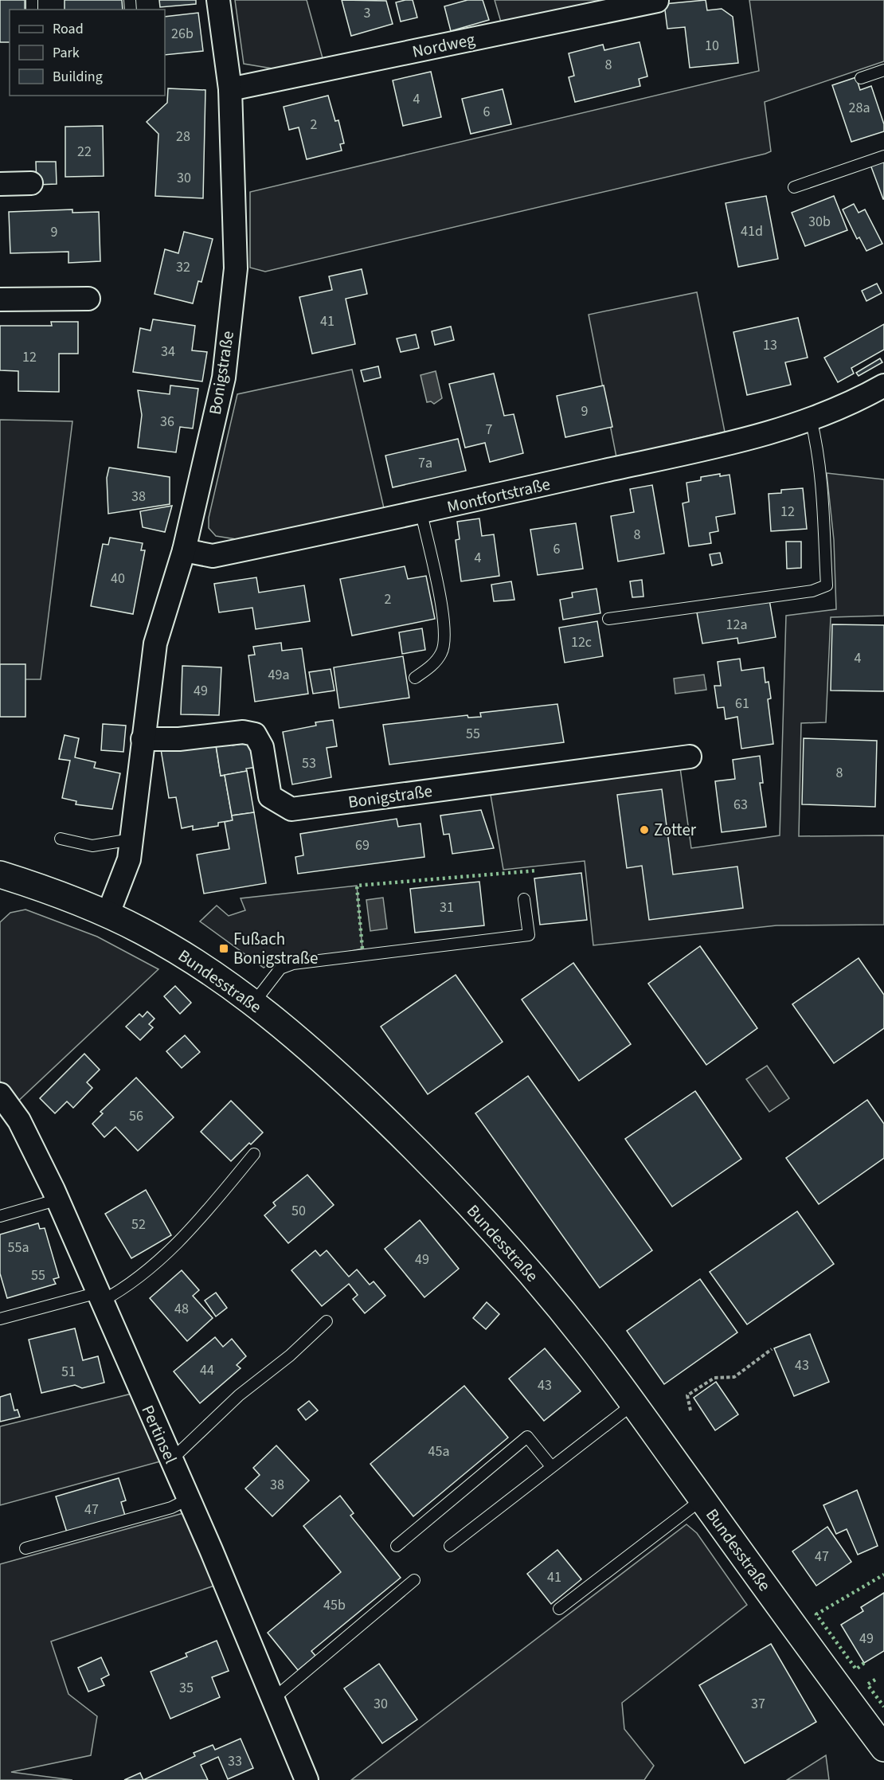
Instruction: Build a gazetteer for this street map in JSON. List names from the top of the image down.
{
  "streets": {
    "main road": ["Bundesstraße"],
    "street": [
      "Nordweg",
      "Bonigstraße",
      "Montfortstraße",
      "Pertinsel"
    ]
  },
  "crossings": [
    ["Nordweg", "Bonigstraße"],
    ["Bonigstraße", "Montfortstraße"],
    ["Bonigstraße", "Bundesstraße"]
  ],
  "places": {
    "other": ["Zotter"],
    "transit": ["Fußach Bonigstraße"]
  },
  "house_numbers": [
    "3",
    "26b",
    "10",
    "8",
    "4",
    "28a",
    "6",
    "2",
    "28",
    "22",
    "30",
    "30b",
    "41d",
    "9",
    "32",
    "41",
    "13",
    "34",
    "12",
    "9",
    "36",
    "7",
    "7a",
    "38",
    "12",
    "8",
    "6",
    "4",
    "40",
    "2",
    "12a",
    "12c",
    "4",
    "49a",
    "49",
    "61",
    "55",
    "53",
    "8",
    "63",
    "69",
    "31",
    "56",
    "50",
    "52",
    "55a",
    "49",
    "55",
    "48",
    "43",
    "44",
    "51",
    "43",
    "45a",
    "38",
    "47",
    "47",
    "41",
    "45b",
    "49",
    "35",
    "30",
    "37",
    "33"
  ],
  "legend": ["Road", "Park", "Building"]
}
